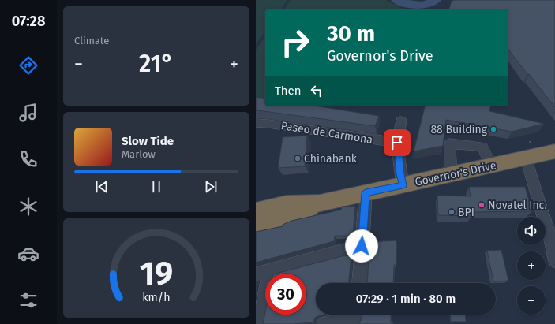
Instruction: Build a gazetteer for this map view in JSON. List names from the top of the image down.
{
  "streets": {
    "highway": ["Governor's Drive"],
    "street": ["Paseo de Carmona"]
  },
  "places": [
    "88 Building",
    "Chinabank",
    "Novatel Inc.",
    "BPI"
  ],
  "page": {
    "tabs": "07:28",
    "tile": "Climate",
    "turn": ["30 m", "Governor's Drive"],
    "heat": ["−", "21°", "+"],
    "then": "Then",
    "song": ["Slow Tide", "Marlow"],
    "map_buttons": ["+", "−"],
    "limit": "30",
    "trip": "07:29 · 1 min · 80 m",
    "gauge": ["19", "km/h"]
  }
}
